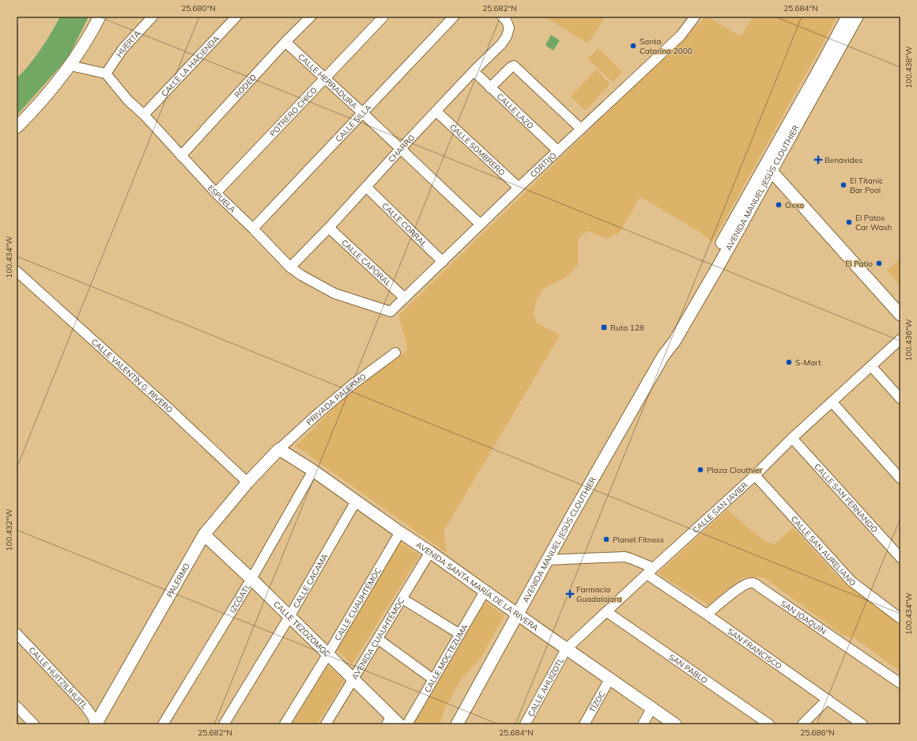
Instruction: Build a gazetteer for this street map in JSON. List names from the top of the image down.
{
  "streets": {
    "street": [
      "HUERTA",
      "CALLE LA HACIENDA",
      "CALLE HERRADURA",
      "RODEO",
      "POTRERO CHICO",
      "CALLE LAZO",
      "CALLE SILLA",
      "CHARRO",
      "CALLE SOMBRERO",
      "CORTIJO",
      "AVENIDA MANUEL JESÚS CLOUTHIER",
      "ESPUELA",
      "CALLE CORRAL",
      "CALLE CAPORAL",
      "CALLE VALENTÍN G. RIVERO",
      "PRIVADA PALERMO",
      "CALLE SAN FERNANDO",
      "CALLE SAN JAVIER",
      "CALLE SAN AURELIANO",
      "PALERMO",
      "CALLE CACAMA",
      "AVENIDA SANTA MARÍA DE LA RIVERA",
      "IZCÓATL",
      "CALLE CUAUHTÉMOC",
      "SAN JOAQUÍN",
      "CALLE TEZOZOMOC",
      "AVENIDA CUAUHTÉMOC",
      "SAN FRANCISCO",
      "CALLE MOCTEZUMA",
      "SAN PABLO",
      "CALLE HUITZILÍHUITL",
      "CALLE AHUÍZOTL",
      "TÍZOC"
    ]
  },
  "crossings": [
    ["HUERTA", "ESPUELA"],
    ["CALLE LA HACIENDA", "ESPUELA"],
    ["CALLE HERRADURA", "RODEO"],
    ["CALLE HERRADURA", "POTRERO CHICO"],
    ["CALLE HERRADURA", "CALLE SILLA"],
    ["CALLE HERRADURA", "CHARRO"],
    ["CALLE HERRADURA", "CORTIJO"],
    ["RODEO", "ESPUELA"],
    ["POTRERO CHICO", "ESPUELA"],
    ["CALLE LAZO", "CHARRO"],
    ["CALLE LAZO", "CORTIJO"],
    ["CALLE SILLA", "ESPUELA"],
    ["CHARRO", "CALLE SOMBRERO"],
    ["CHARRO", "ESPUELA"],
    ["CHARRO", "CALLE CORRAL"],
    ["CHARRO", "CALLE CAPORAL"],
    ["CALLE SOMBRERO", "CORTIJO"],
    ["CORTIJO", "ESPUELA"],
    ["CORTIJO", "CALLE CORRAL"],
    ["CORTIJO", "CALLE CAPORAL"],
    ["AVENIDA MANUEL JESÚS CLOUTHIER", "AVENIDA SANTA MARÍA DE LA RIVERA"],
    ["AVENIDA MANUEL JESÚS CLOUTHIER", "SAN FRANCISCO"],
    ["CALLE VALENTÍN G. RIVERO", "PALERMO"],
    ["PRIVADA PALERMO", "PALERMO"],
    ["PRIVADA PALERMO", "AVENIDA SANTA MARÍA DE LA RIVERA"],
    ["CALLE SAN FERNANDO", "CALLE SAN JAVIER"],
    ["CALLE SAN JAVIER", "CALLE SAN AURELIANO"],
    ["CALLE SAN JAVIER", "AVENIDA SANTA MARÍA DE LA RIVERA"],
    ["CALLE SAN JAVIER", "SAN FRANCISCO"],
    ["CALLE SAN JAVIER", "SAN PABLO"],
    ["CALLE SAN JAVIER", "CALLE AHUÍZOTL"],
    ["PALERMO", "AVENIDA SANTA MARÍA DE LA RIVERA"],
    ["PALERMO", "CALLE TEZOZOMOC"],
    ["PALERMO", "CALLE HUITZILÍHUITL"],
    ["CALLE CACAMA", "AVENIDA SANTA MARÍA DE LA RIVERA"],
    ["CALLE CACAMA", "CALLE TEZOZOMOC"],
    ["AVENIDA SANTA MARÍA DE LA RIVERA", "IZCÓATL"],
    ["AVENIDA SANTA MARÍA DE LA RIVERA", "CALLE CUAUHTÉMOC"],
    ["AVENIDA SANTA MARÍA DE LA RIVERA", "AVENIDA CUAUHTÉMOC"],
    ["AVENIDA SANTA MARÍA DE LA RIVERA", "CALLE MOCTEZUMA"],
    ["AVENIDA SANTA MARÍA DE LA RIVERA", "CALLE AHUÍZOTL"],
    ["AVENIDA SANTA MARÍA DE LA RIVERA", "TÍZOC"],
    ["IZCÓATL", "CALLE TEZOZOMOC"],
    ["CALLE CUAUHTÉMOC", "CALLE TEZOZOMOC"],
    ["SAN JOAQUÍN", "SAN FRANCISCO"],
    ["CALLE TEZOZOMOC", "AVENIDA CUAUHTÉMOC"]
  ],
  "places": {
    "other": [
      "Santa Catarina 2000",
      "El Titanic Bar Pool",
      "Oxxo",
      "El Patos Car Wash",
      "El Patio",
      "S-Mart",
      "Plaza Clouthier",
      "Planet Fitness"
    ],
    "health": ["Benavides", "Farmacia Guadalajara"],
    "transit": ["Ruta 128"]
  },
  "coordinates": [
    "25.680°N",
    "25.682°N",
    "25.684°N",
    "100.438°W",
    "100.434°W",
    "100.436°W",
    "100.432°W",
    "25.686°N"
  ]
}
